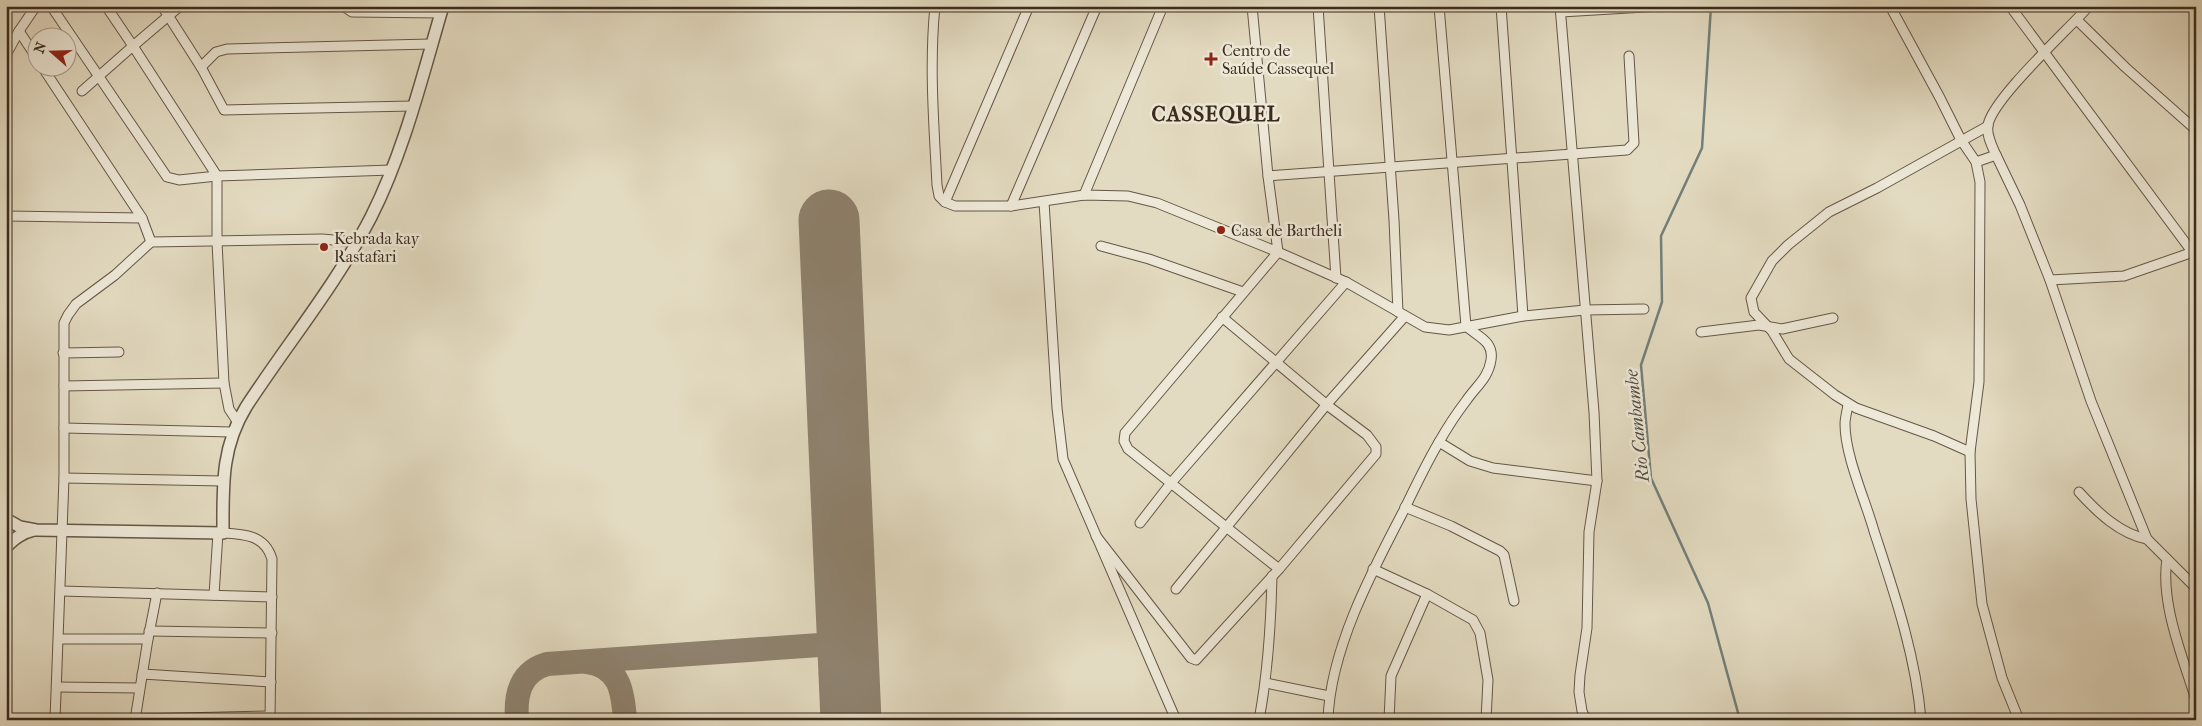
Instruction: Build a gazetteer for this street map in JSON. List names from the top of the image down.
{
  "districts": ["CASSEQUEL"],
  "water": ["Rio Cambambe"],
  "places": {
    "health": ["Centro de Saúde Cassequel"],
    "other": ["Casa de Bartheli", "Kebrada kay Rastafari"]
  },
  "north": "left"
}
